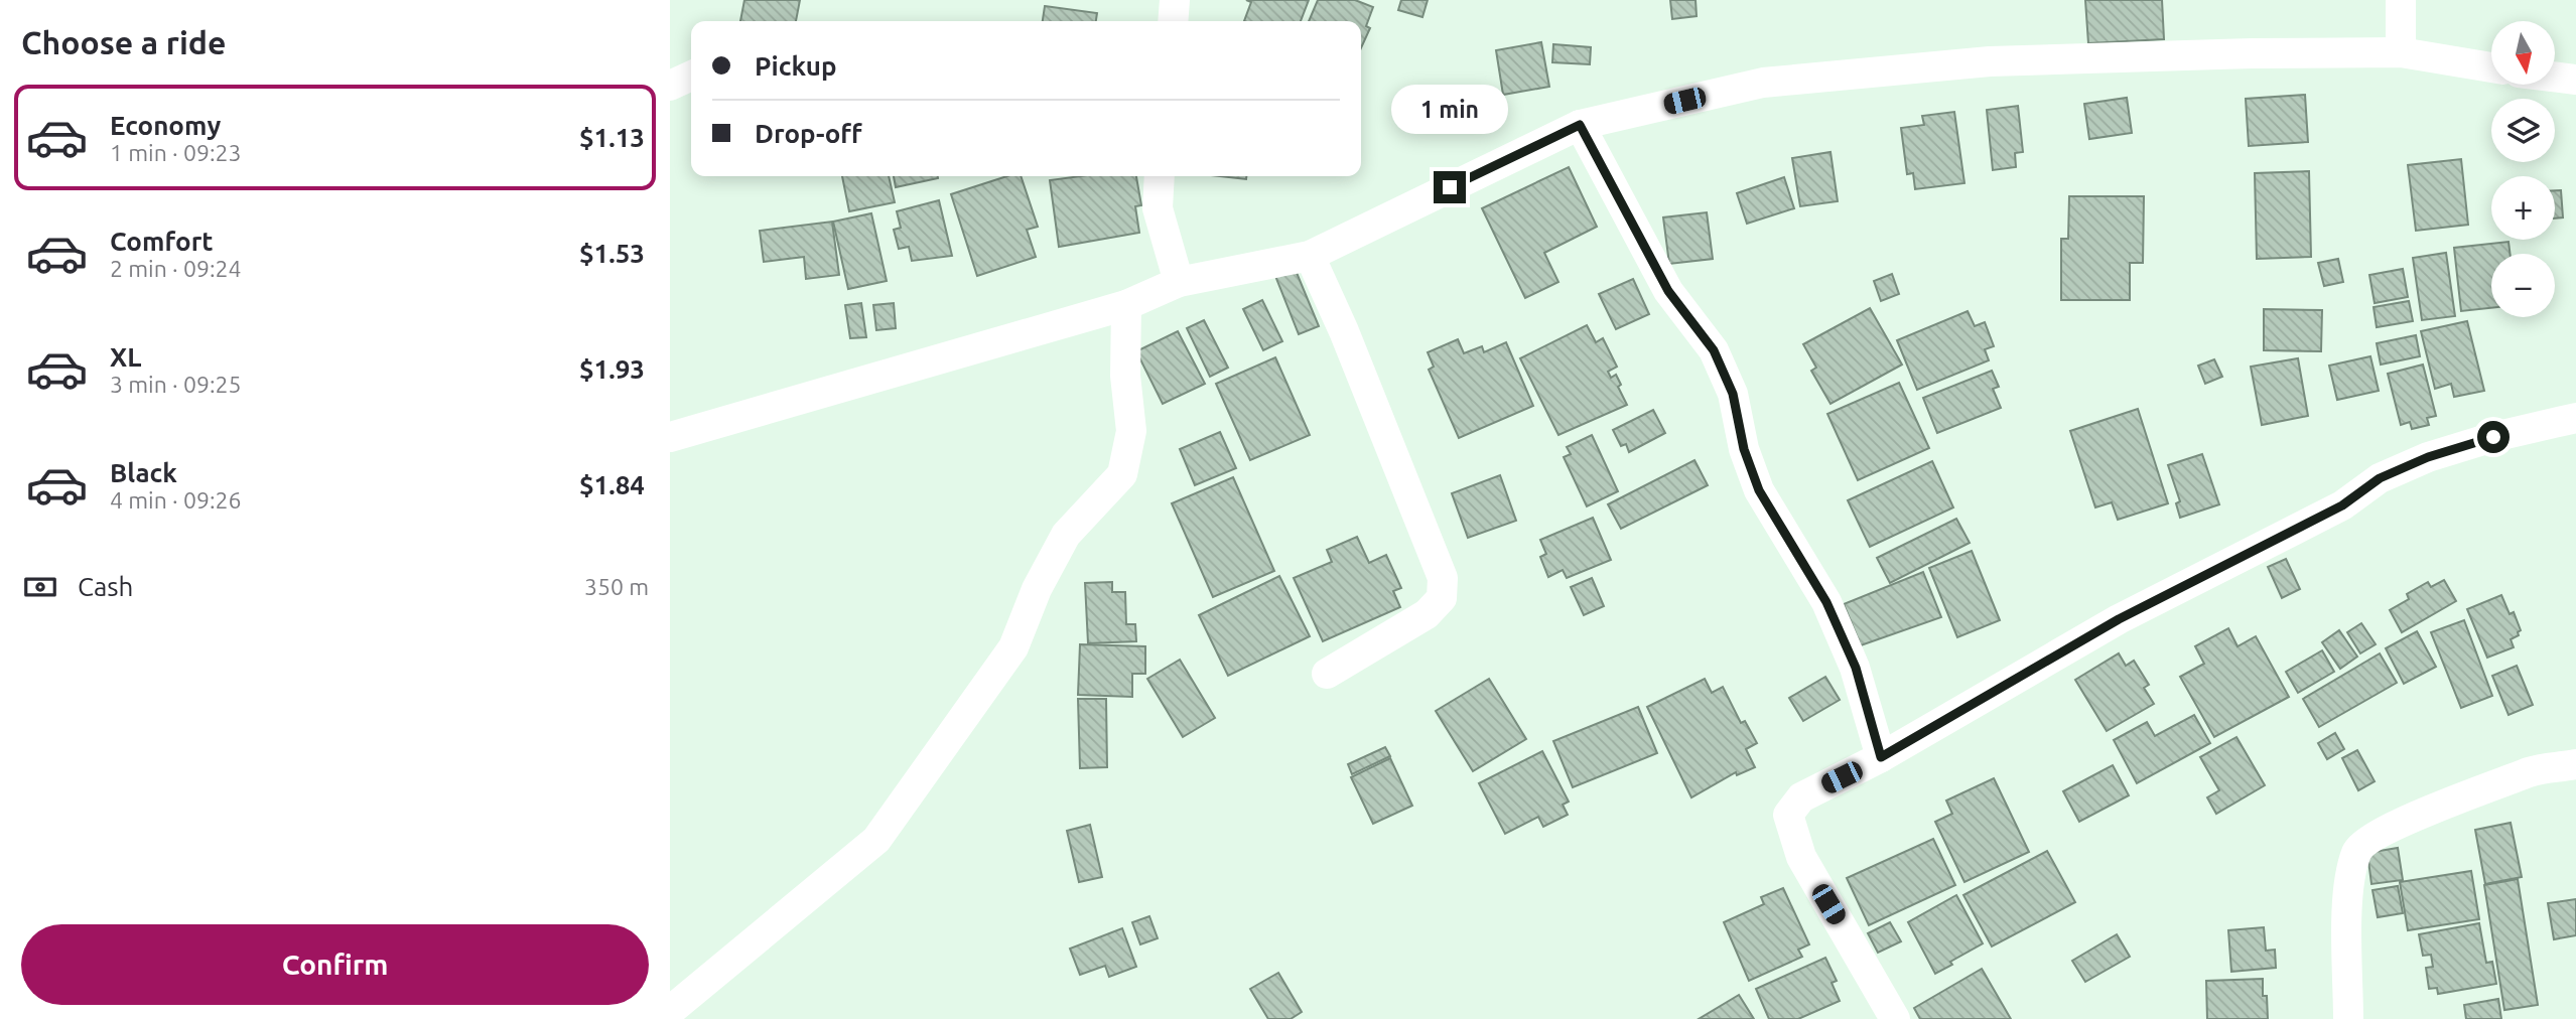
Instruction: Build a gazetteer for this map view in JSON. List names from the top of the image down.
{
  "north": "bottom",
  "page": {
    "heading": "Choose a ride",
    "map_buttons": ["+", "−"],
    "banner": ["Pickup", "Drop-off"],
    "list": [
      {
        "name": "Economy",
        "note": "1 min · 09:23",
        "value": "$1.13"
      },
      {
        "name": "Comfort",
        "note": "2 min · 09:24",
        "value": "$1.53"
      },
      {
        "name": "XL",
        "note": "3 min · 09:25",
        "value": "$1.93"
      },
      {
        "name": "Black",
        "note": "4 min · 09:26",
        "value": "$1.84"
      }
    ],
    "bubble": "1 min",
    "pay": ["Cash", "350 m"],
    "buttons": "Confirm"
  }
}
